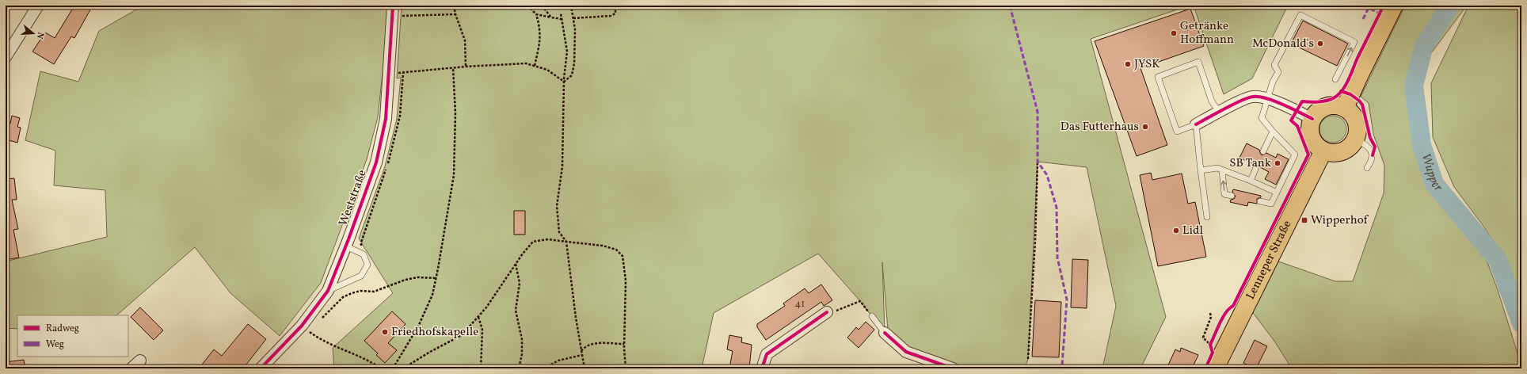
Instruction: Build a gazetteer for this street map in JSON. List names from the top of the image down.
{
  "streets": {
    "main road": ["Lenneper Straße"],
    "street": ["Weststraße"]
  },
  "water": ["Wupper"],
  "places": {
    "other": [
      "Getränke Hoffmann",
      "McDonald's",
      "JYSK",
      "Das Futterhaus",
      "SB Tank",
      "Lidl",
      "Friedhofskapelle"
    ],
    "transit": ["Wipperhof"]
  },
  "house_numbers": ["41"],
  "legend": ["Radweg", "Weg"],
  "north": "right"
}
